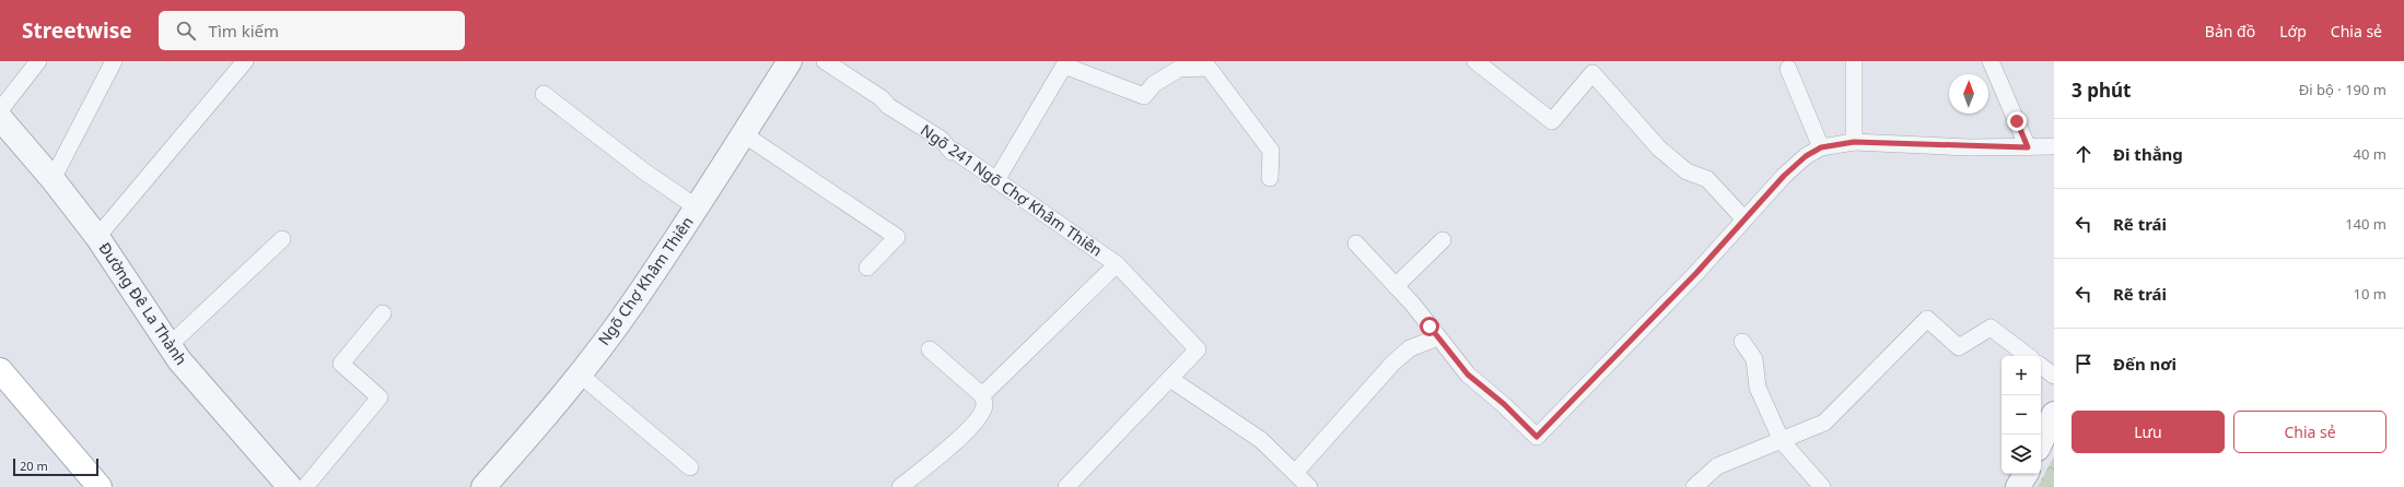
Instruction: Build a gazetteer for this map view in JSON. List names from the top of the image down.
{
  "streets": {
    "street": ["Ngõ Chợ Khâm Thiên", "Đường Đê La Thành"],
    "lane": ["Ngõ 241 Ngõ Chợ Khâm Thiên"]
  },
  "scale_bar": "20 m",
  "north": "top",
  "page": {
    "header": "Streetwise",
    "search": "Tìm kiếm",
    "nav": ["Bản đồ", "Lớp", "Chia sẻ"],
    "heading": ["3 phút", "Đi bộ · 190 m"],
    "list": [
      ["Đi thẳng", "40 m"],
      ["Rẽ trái", "140 m"],
      ["Rẽ trái", "10 m"],
      "Đến nơi"
    ],
    "map_buttons": ["+", "−"],
    "buttons": ["Lưu", "Chia sẻ"],
    "scale": "20 m"
  }
}
